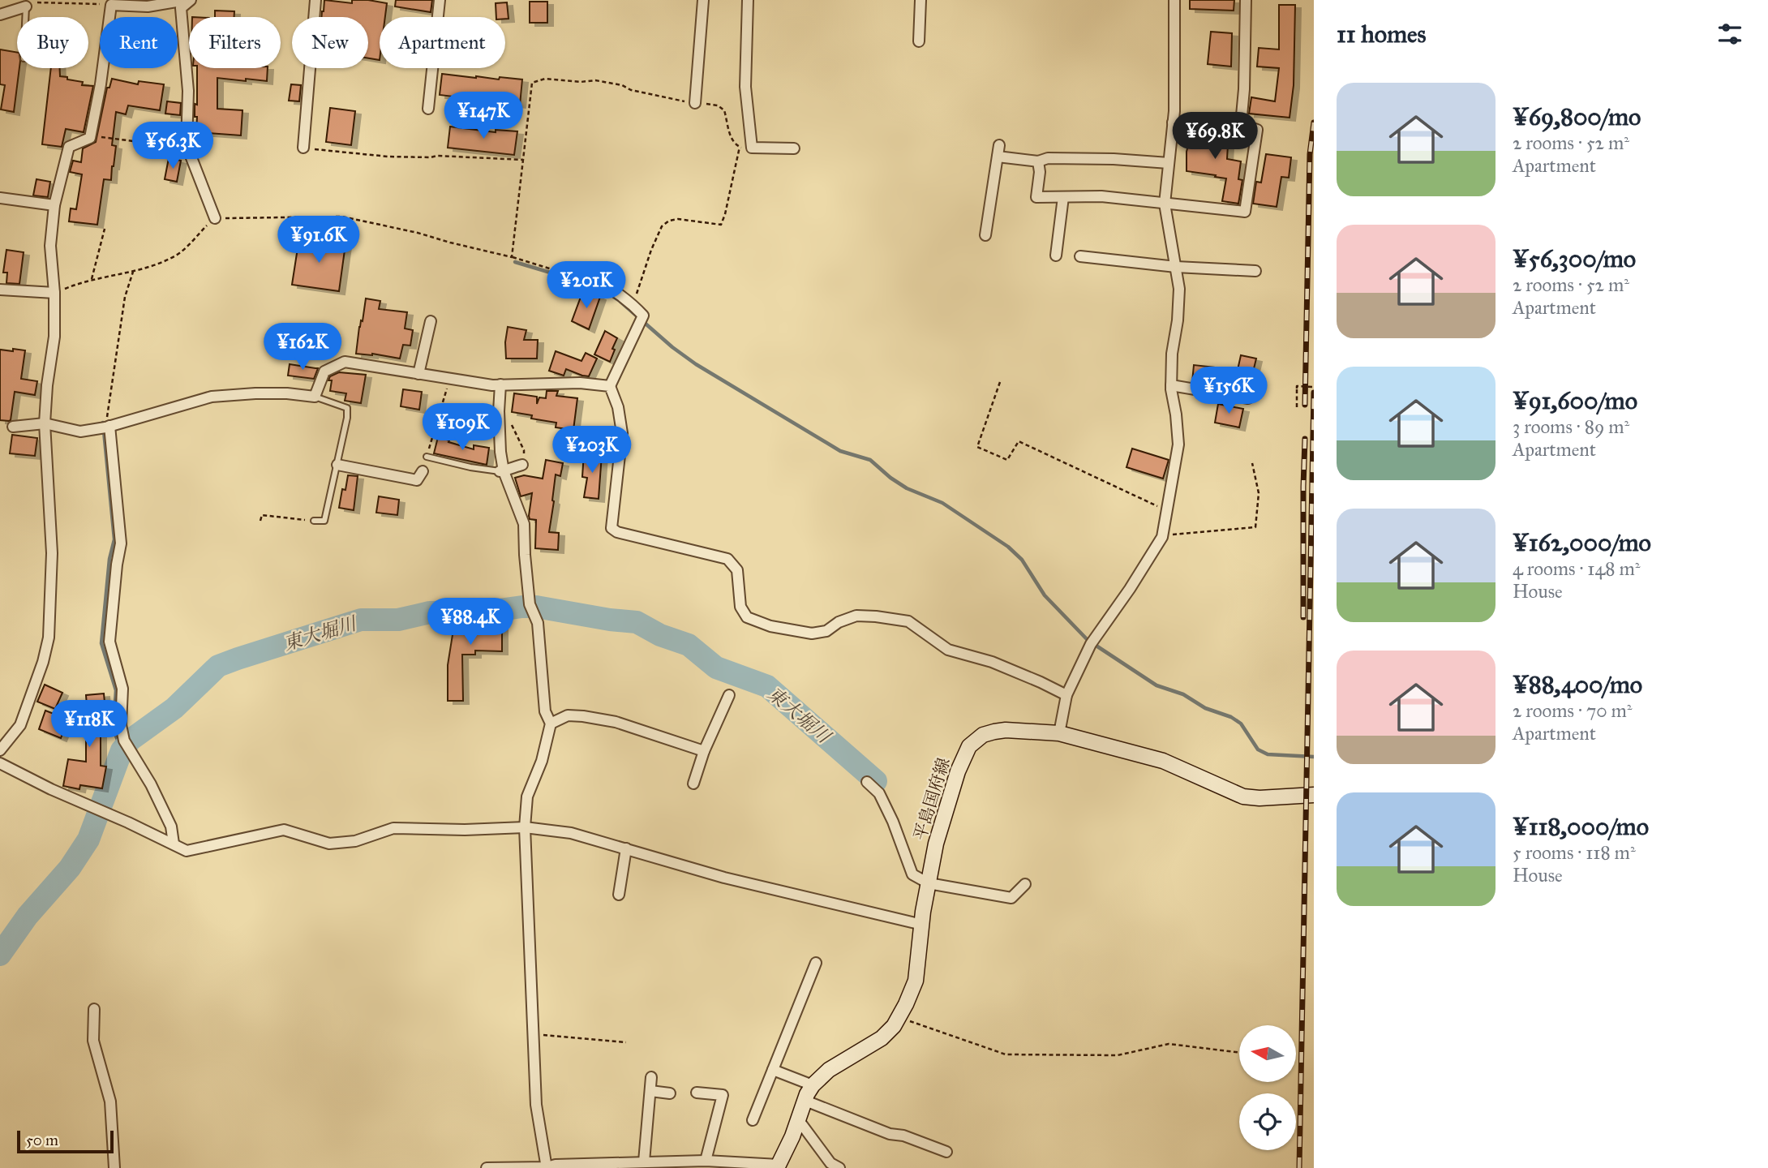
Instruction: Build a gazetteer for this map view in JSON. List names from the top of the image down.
{
  "streets": {
    "main road": ["平島国府線"]
  },
  "water": ["東大堀川"],
  "scale_bar": "50 m",
  "north": "left",
  "page": {
    "heading": "11 homes",
    "chip": [
      "Buy",
      "Rent",
      "Filters",
      "New",
      "Apartment"
    ],
    "list": [
      {
        "name": "¥69,800/mo",
        "note": "2 rooms · 52 m² · Apartment"
      },
      {
        "name": "¥56,300/mo",
        "note": "2 rooms · 52 m² · Apartment"
      },
      {
        "name": "¥91,600/mo",
        "note": "3 rooms · 89 m² · Apartment"
      },
      {
        "name": "¥162,000/mo",
        "note": "4 rooms · 148 m² · House"
      },
      {
        "name": "¥88,400/mo",
        "note": "2 rooms · 70 m² · Apartment"
      },
      {
        "name": "¥118,000/mo",
        "note": "5 rooms · 118 m² · House"
      }
    ],
    "price": [
      "¥147K",
      "¥69.8K",
      "¥56.3K",
      "¥91.6K",
      "¥201K",
      "¥162K",
      "¥156K",
      "¥109K",
      "¥203K",
      "¥88.4K",
      "¥118K"
    ],
    "scale": "50 m"
  }
}
